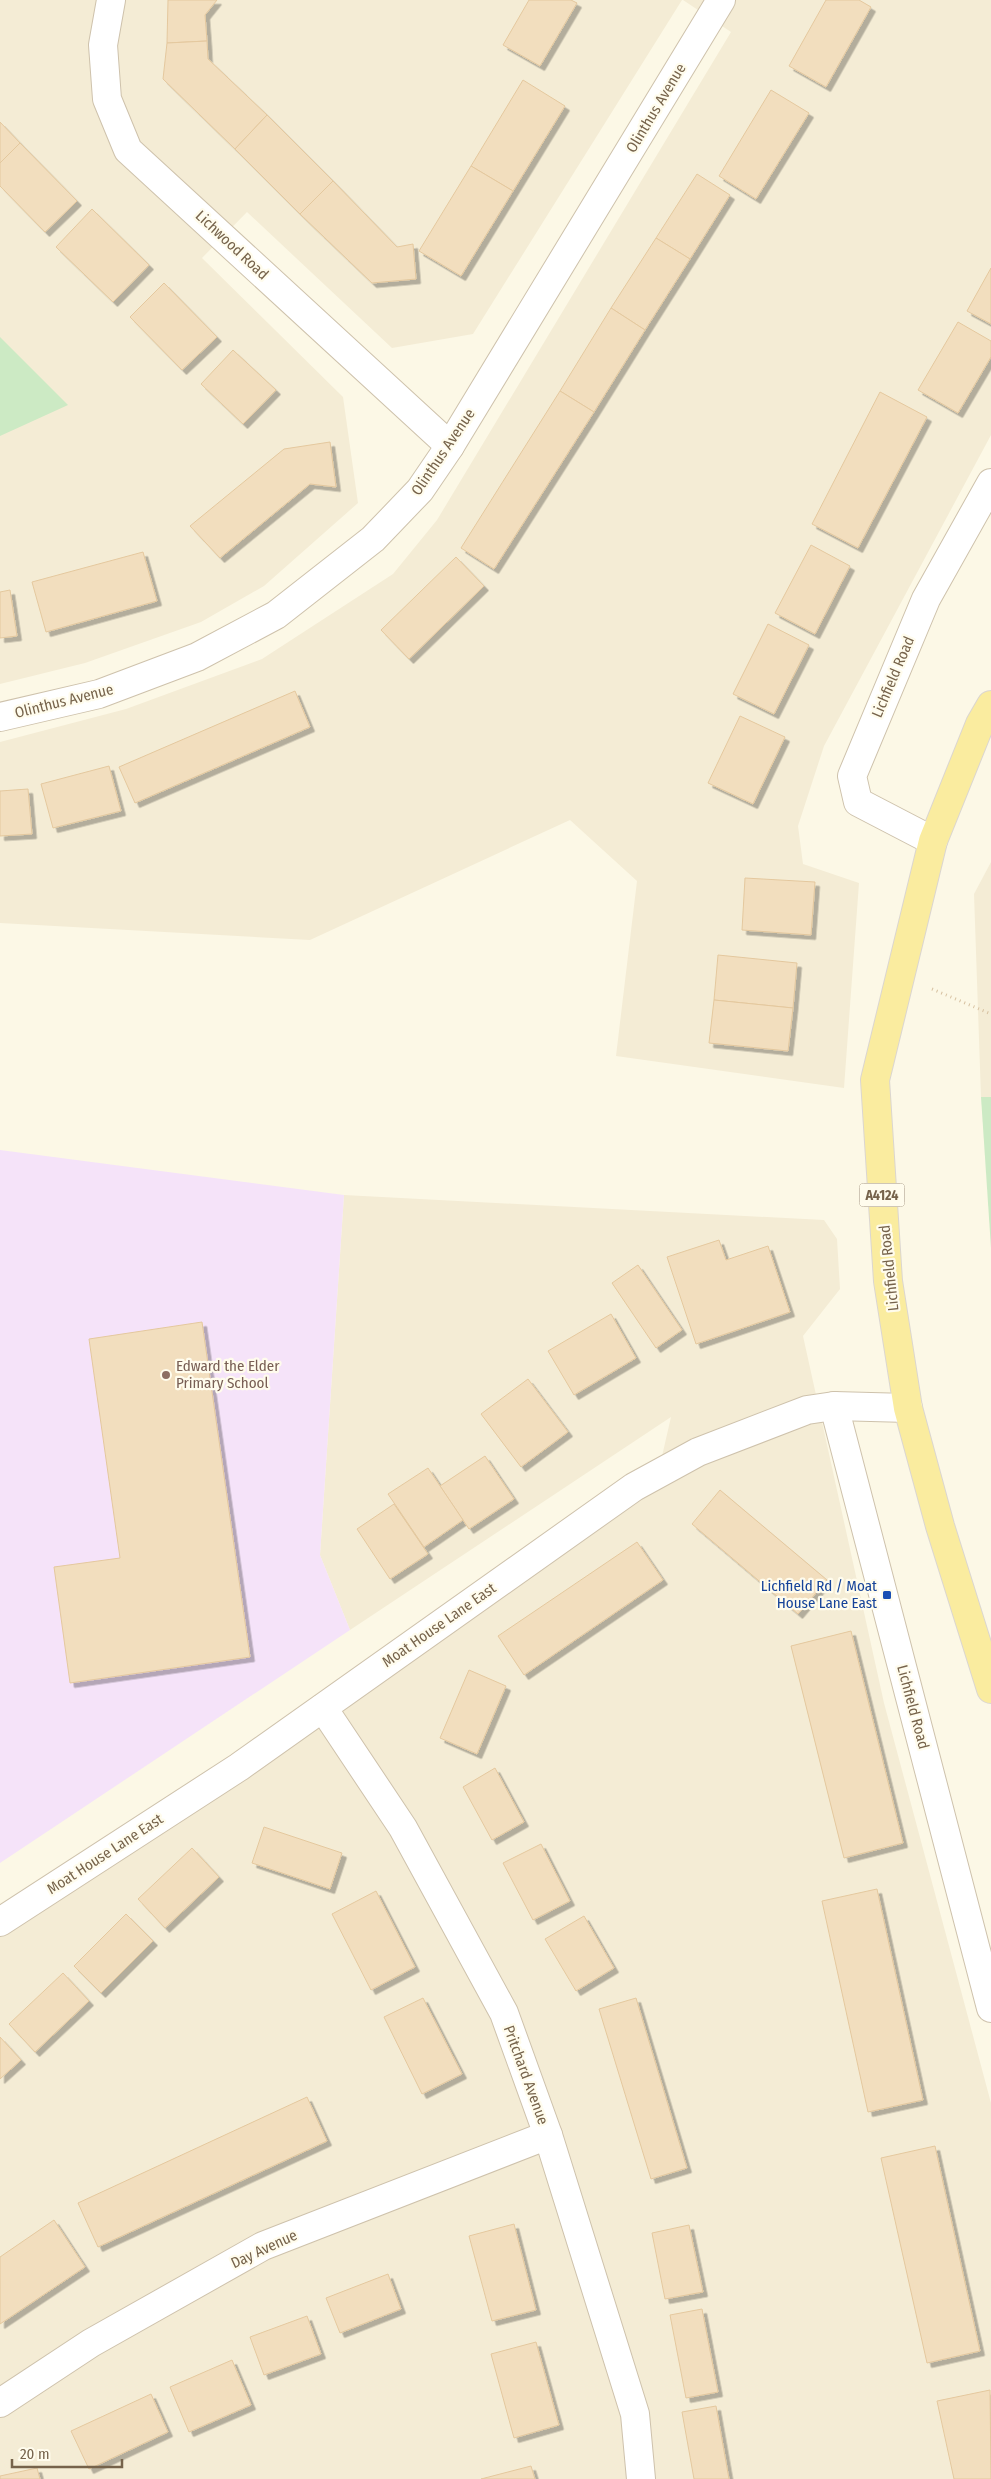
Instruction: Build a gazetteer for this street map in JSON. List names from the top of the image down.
{
  "streets": {
    "main road": ["Lichfield Road", "A4124"],
    "street": [
      "Olinthus Avenue",
      "Lichwood Road",
      "Moat House Lane East",
      "Pritchard Avenue",
      "Day Avenue"
    ]
  },
  "crossings": [
    ["Olinthus Avenue", "Lichwood Road"],
    ["Lichfield Road", "Moat House Lane East"],
    ["Moat House Lane East", "Pritchard Avenue"],
    ["Pritchard Avenue", "Day Avenue"]
  ],
  "places": {
    "other": ["Edward the Elder Primary School"],
    "transit": ["Lichfield Rd / Moat House Lane East"]
  },
  "scale_bar": "20 m"
}
